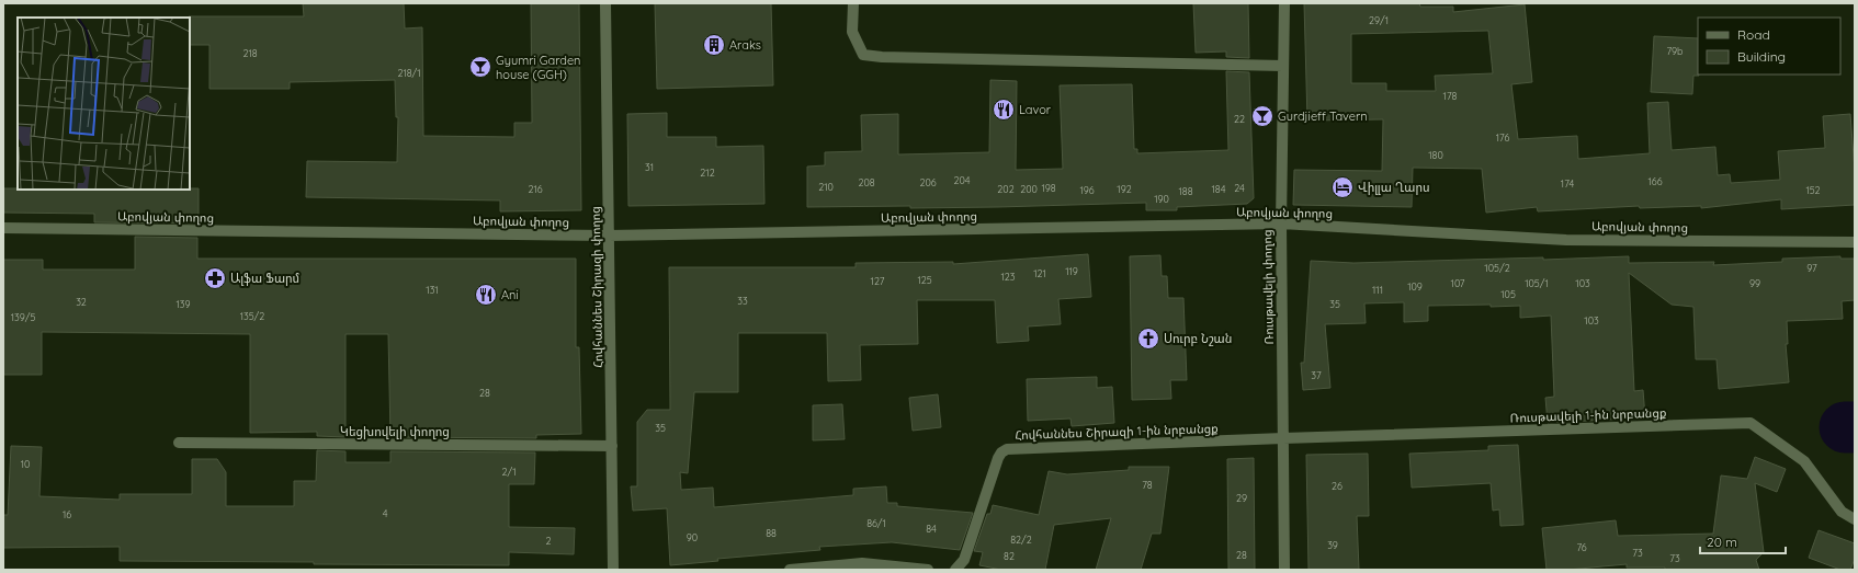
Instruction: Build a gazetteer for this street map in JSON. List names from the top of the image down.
{
  "streets": {
    "street": [
      "Աբովյան փողոց",
      "Հովհաննես Շիրազի փողոց",
      "Ռուսթավելի փողոց",
      "Ռուսթավելի 1-ին նրբանցք",
      "Կեցխովելի փողոց",
      "Հովհաննես Շիրազի 1-ին նրբանցք"
    ]
  },
  "crossings": [
    ["Աբովյան փողոց", "Հովհաննես Շիրազի փողոց"],
    ["Աբովյան փողոց", "Ռուսթավելի փողոց"],
    ["Հովհաննես Շիրազի փողոց", "Կեցխովելի փողոց"],
    ["Ռուսթավելի փողոց", "Ռուսթավելի 1-ին նրբանցք"],
    ["Ռուսթավելի փողոց", "Հովհաննես Շիրազի 1-ին նրբանցք"],
    ["Ռուսթավելի 1-ին նրբանցք", "Հովհաննես Շիրազի 1-ին նրբանցք"]
  ],
  "places": {
    "building": ["Araks"],
    "bar": ["Gyumri Garden house (GGH)", "Gurdjieff Tavern"],
    "restaurant": ["Lavor", "Ani"],
    "hotel": ["Վիլլա Ղարս"],
    "pharmacy": ["Ալֆա Ֆարմ"],
    "church": ["Սուրբ Նշան"]
  },
  "house_numbers": [
    "29/1",
    "79b",
    "218",
    "218/1",
    "178",
    "22",
    "176",
    "180",
    "31",
    "212",
    "204",
    "166",
    "208",
    "206",
    "174",
    "210",
    "198",
    "24",
    "216",
    "202",
    "200",
    "192",
    "184",
    "196",
    "152",
    "188",
    "190",
    "105/2",
    "97",
    "119",
    "121",
    "123",
    "125",
    "127",
    "107",
    "105/1",
    "103",
    "99",
    "109",
    "131",
    "111",
    "105",
    "33",
    "32",
    "139",
    "35",
    "135/2",
    "139/5",
    "103",
    "37",
    "28",
    "35",
    "10",
    "2/1",
    "78",
    "26",
    "29",
    "4",
    "16",
    "86/1",
    "84",
    "88",
    "90",
    "82/2",
    "2",
    "39",
    "76",
    "73",
    "28",
    "82",
    "73"
  ],
  "legend": ["Road", "Building"],
  "scale_bar": "20 m"
}
